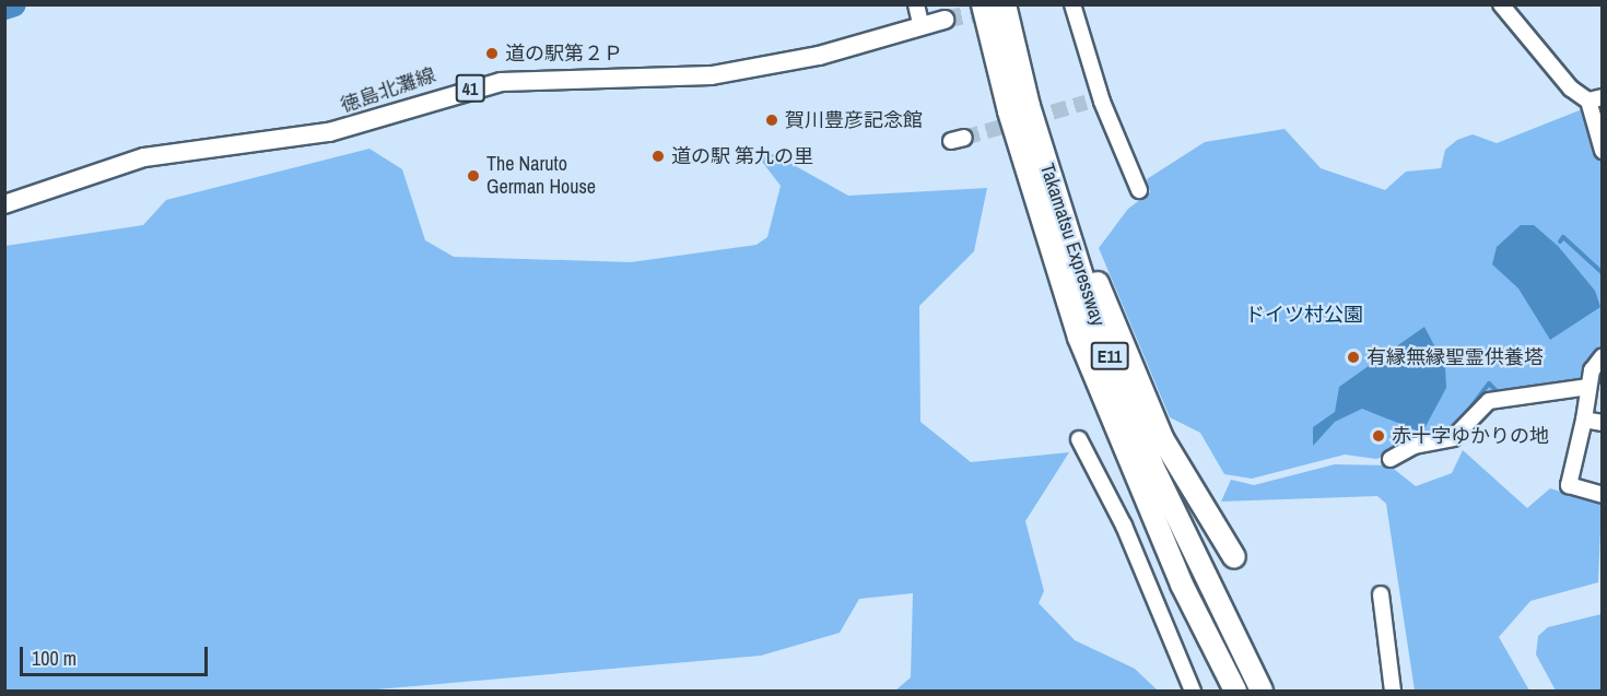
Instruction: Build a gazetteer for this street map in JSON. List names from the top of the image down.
{
  "streets": {
    "highway": ["Takamatsu Expressway", "E11"],
    "main road": ["41", "徳島北灘線"]
  },
  "parks": ["ドイツ村公園"],
  "places": [
    "道の駅第２Ｐ",
    "賀川豊彦記念館",
    "道の駅 第九の里",
    "The Naruto German House",
    "有縁無縁聖霊供養塔",
    "赤十字ゆかりの地"
  ],
  "scale_bar": "100 m"
}
